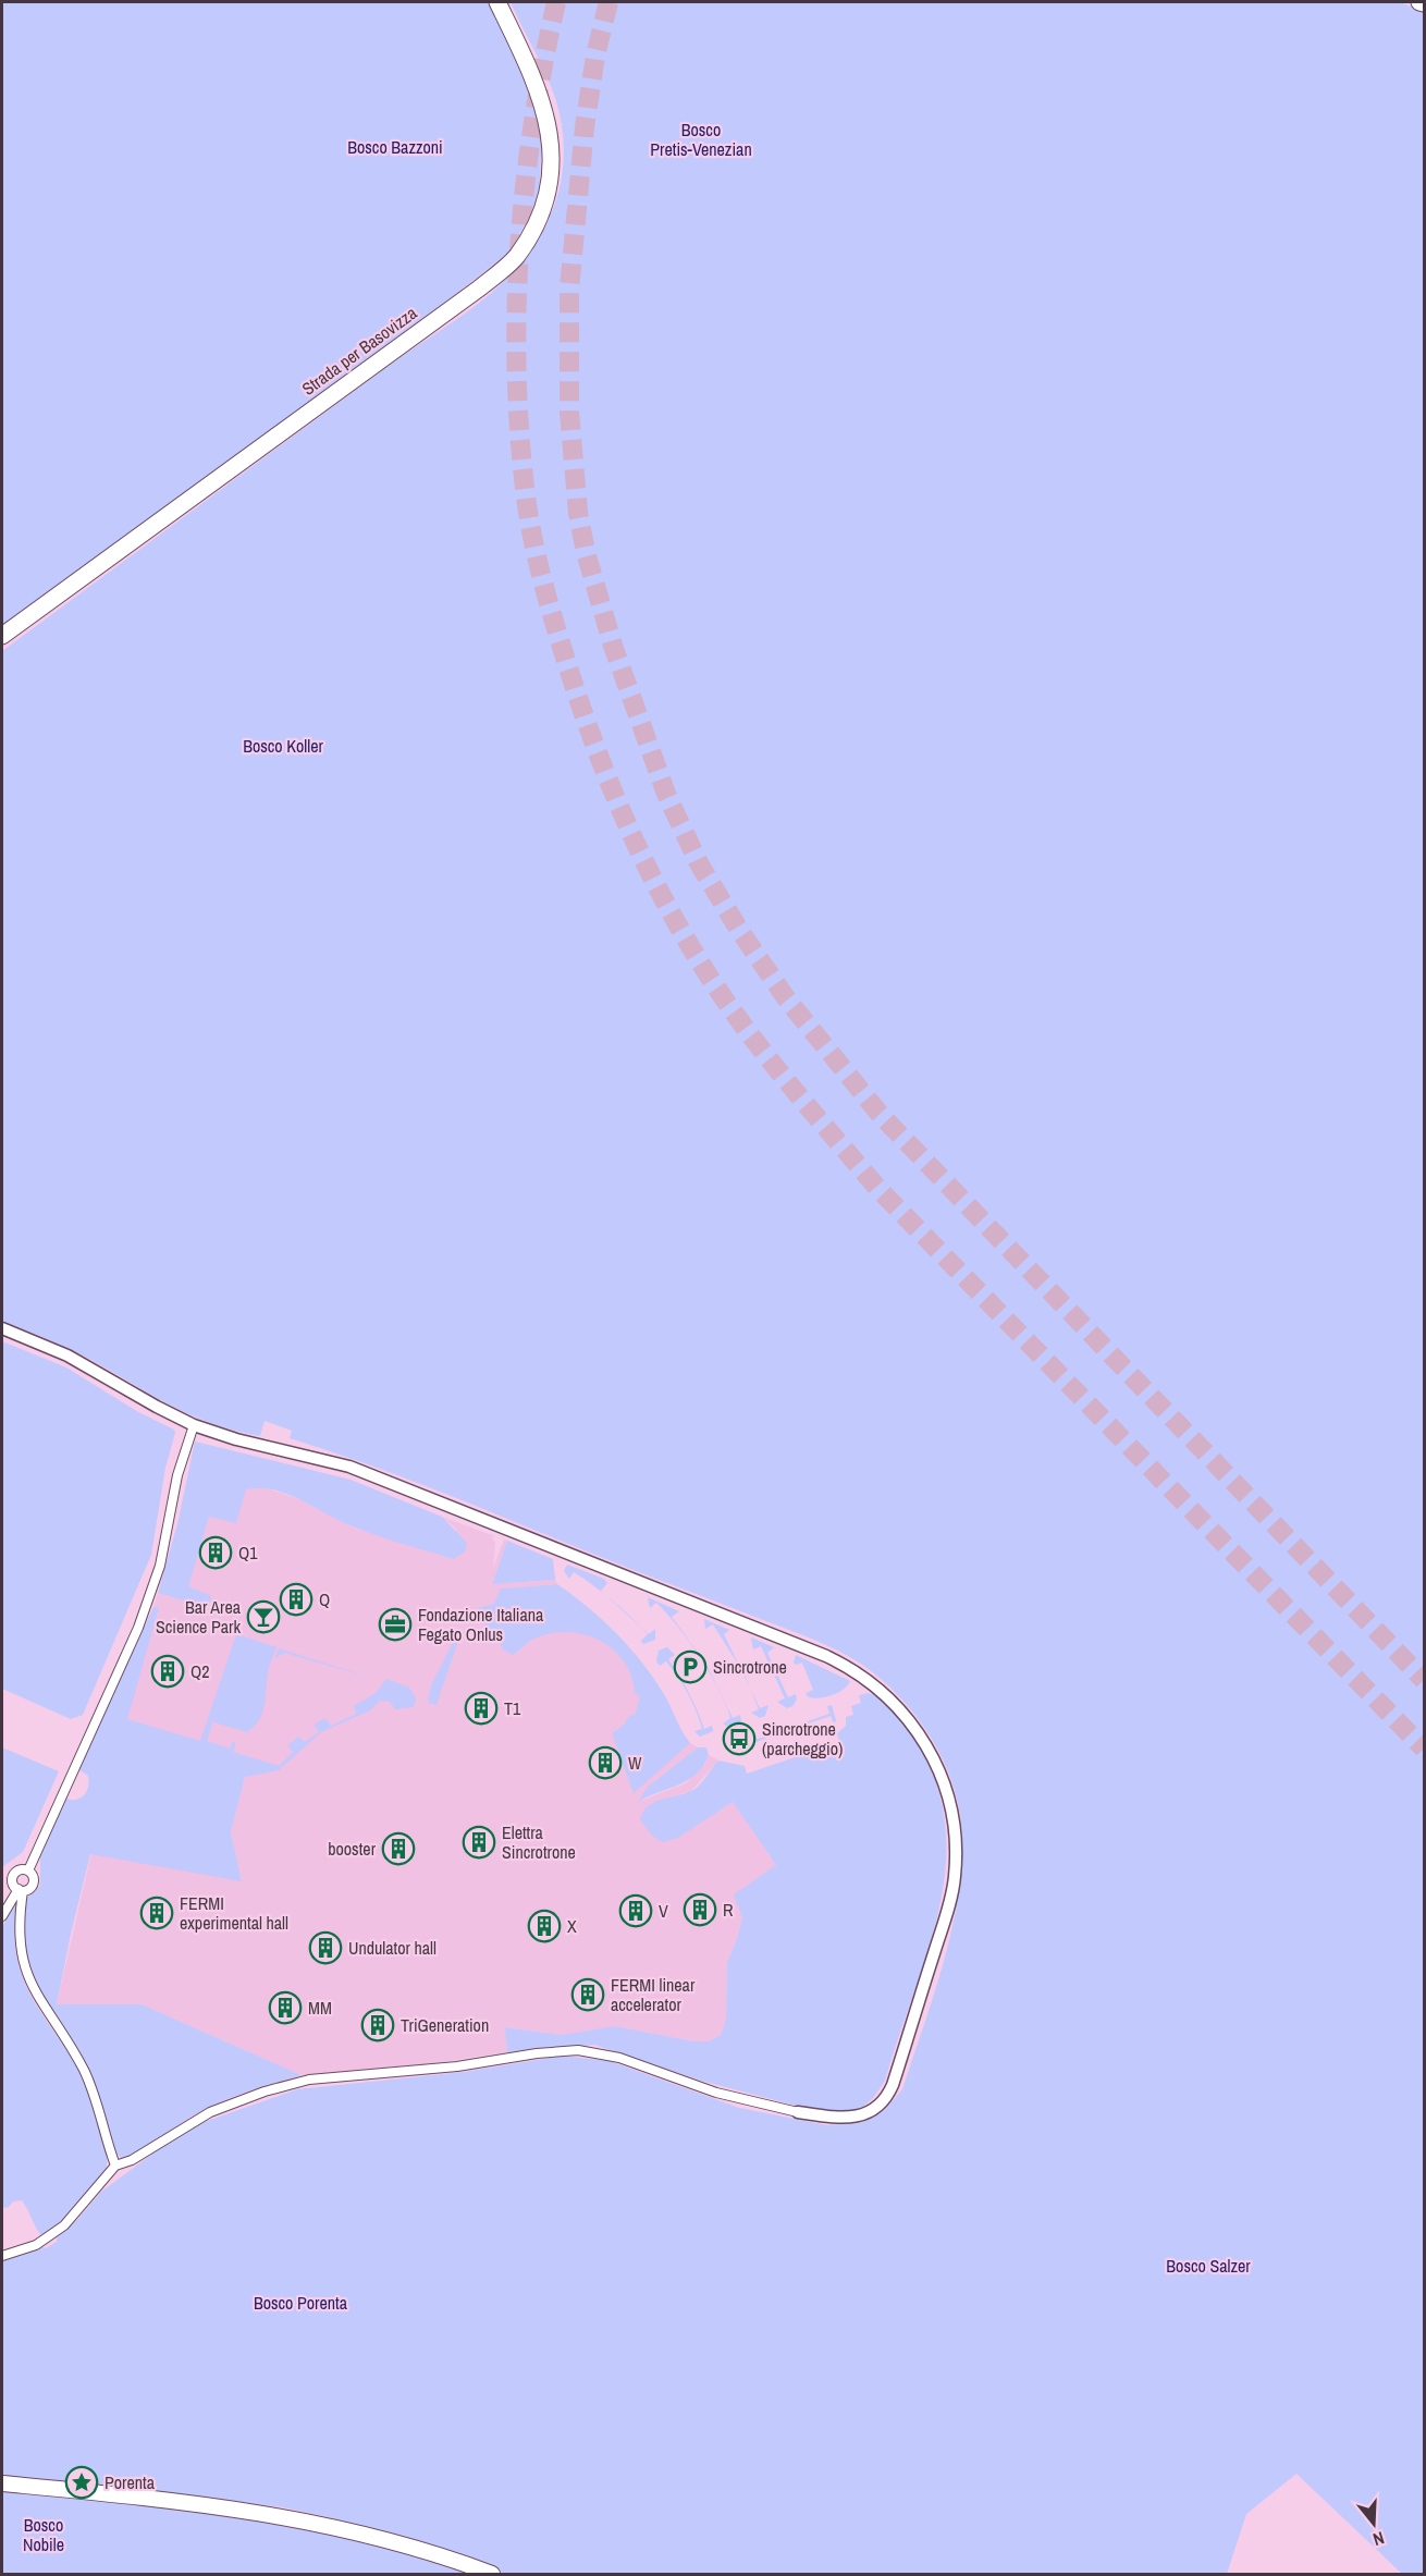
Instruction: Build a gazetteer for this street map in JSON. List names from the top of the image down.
{
  "streets": {
    "main road": ["Strada per Basovizza"]
  },
  "parks": [
    "Bosco Pretis-Venezian",
    "Bosco Bazzoni",
    "Bosco Koller",
    "Bosco Salzer",
    "Bosco Porenta",
    "Bosco Nobile"
  ],
  "places": {
    "building": [
      "Q1",
      "Q",
      "Q2",
      "T1",
      "W",
      "Elettra Sincrotrone",
      "booster",
      "R",
      "V",
      "FERMI experimental hall",
      "X",
      "Undulator hall",
      "FERMI linear accelerator",
      "MM",
      "TriGeneration"
    ],
    "bar": ["Bar Area Science Park"],
    "office": ["Fondazione Italiana Fegato Onlus"],
    "parking": ["Sincrotrone"],
    "bus stop": ["Sincrotrone (parcheggio)"],
    "place": ["Porenta"]
  },
  "north": "bottom"
}
